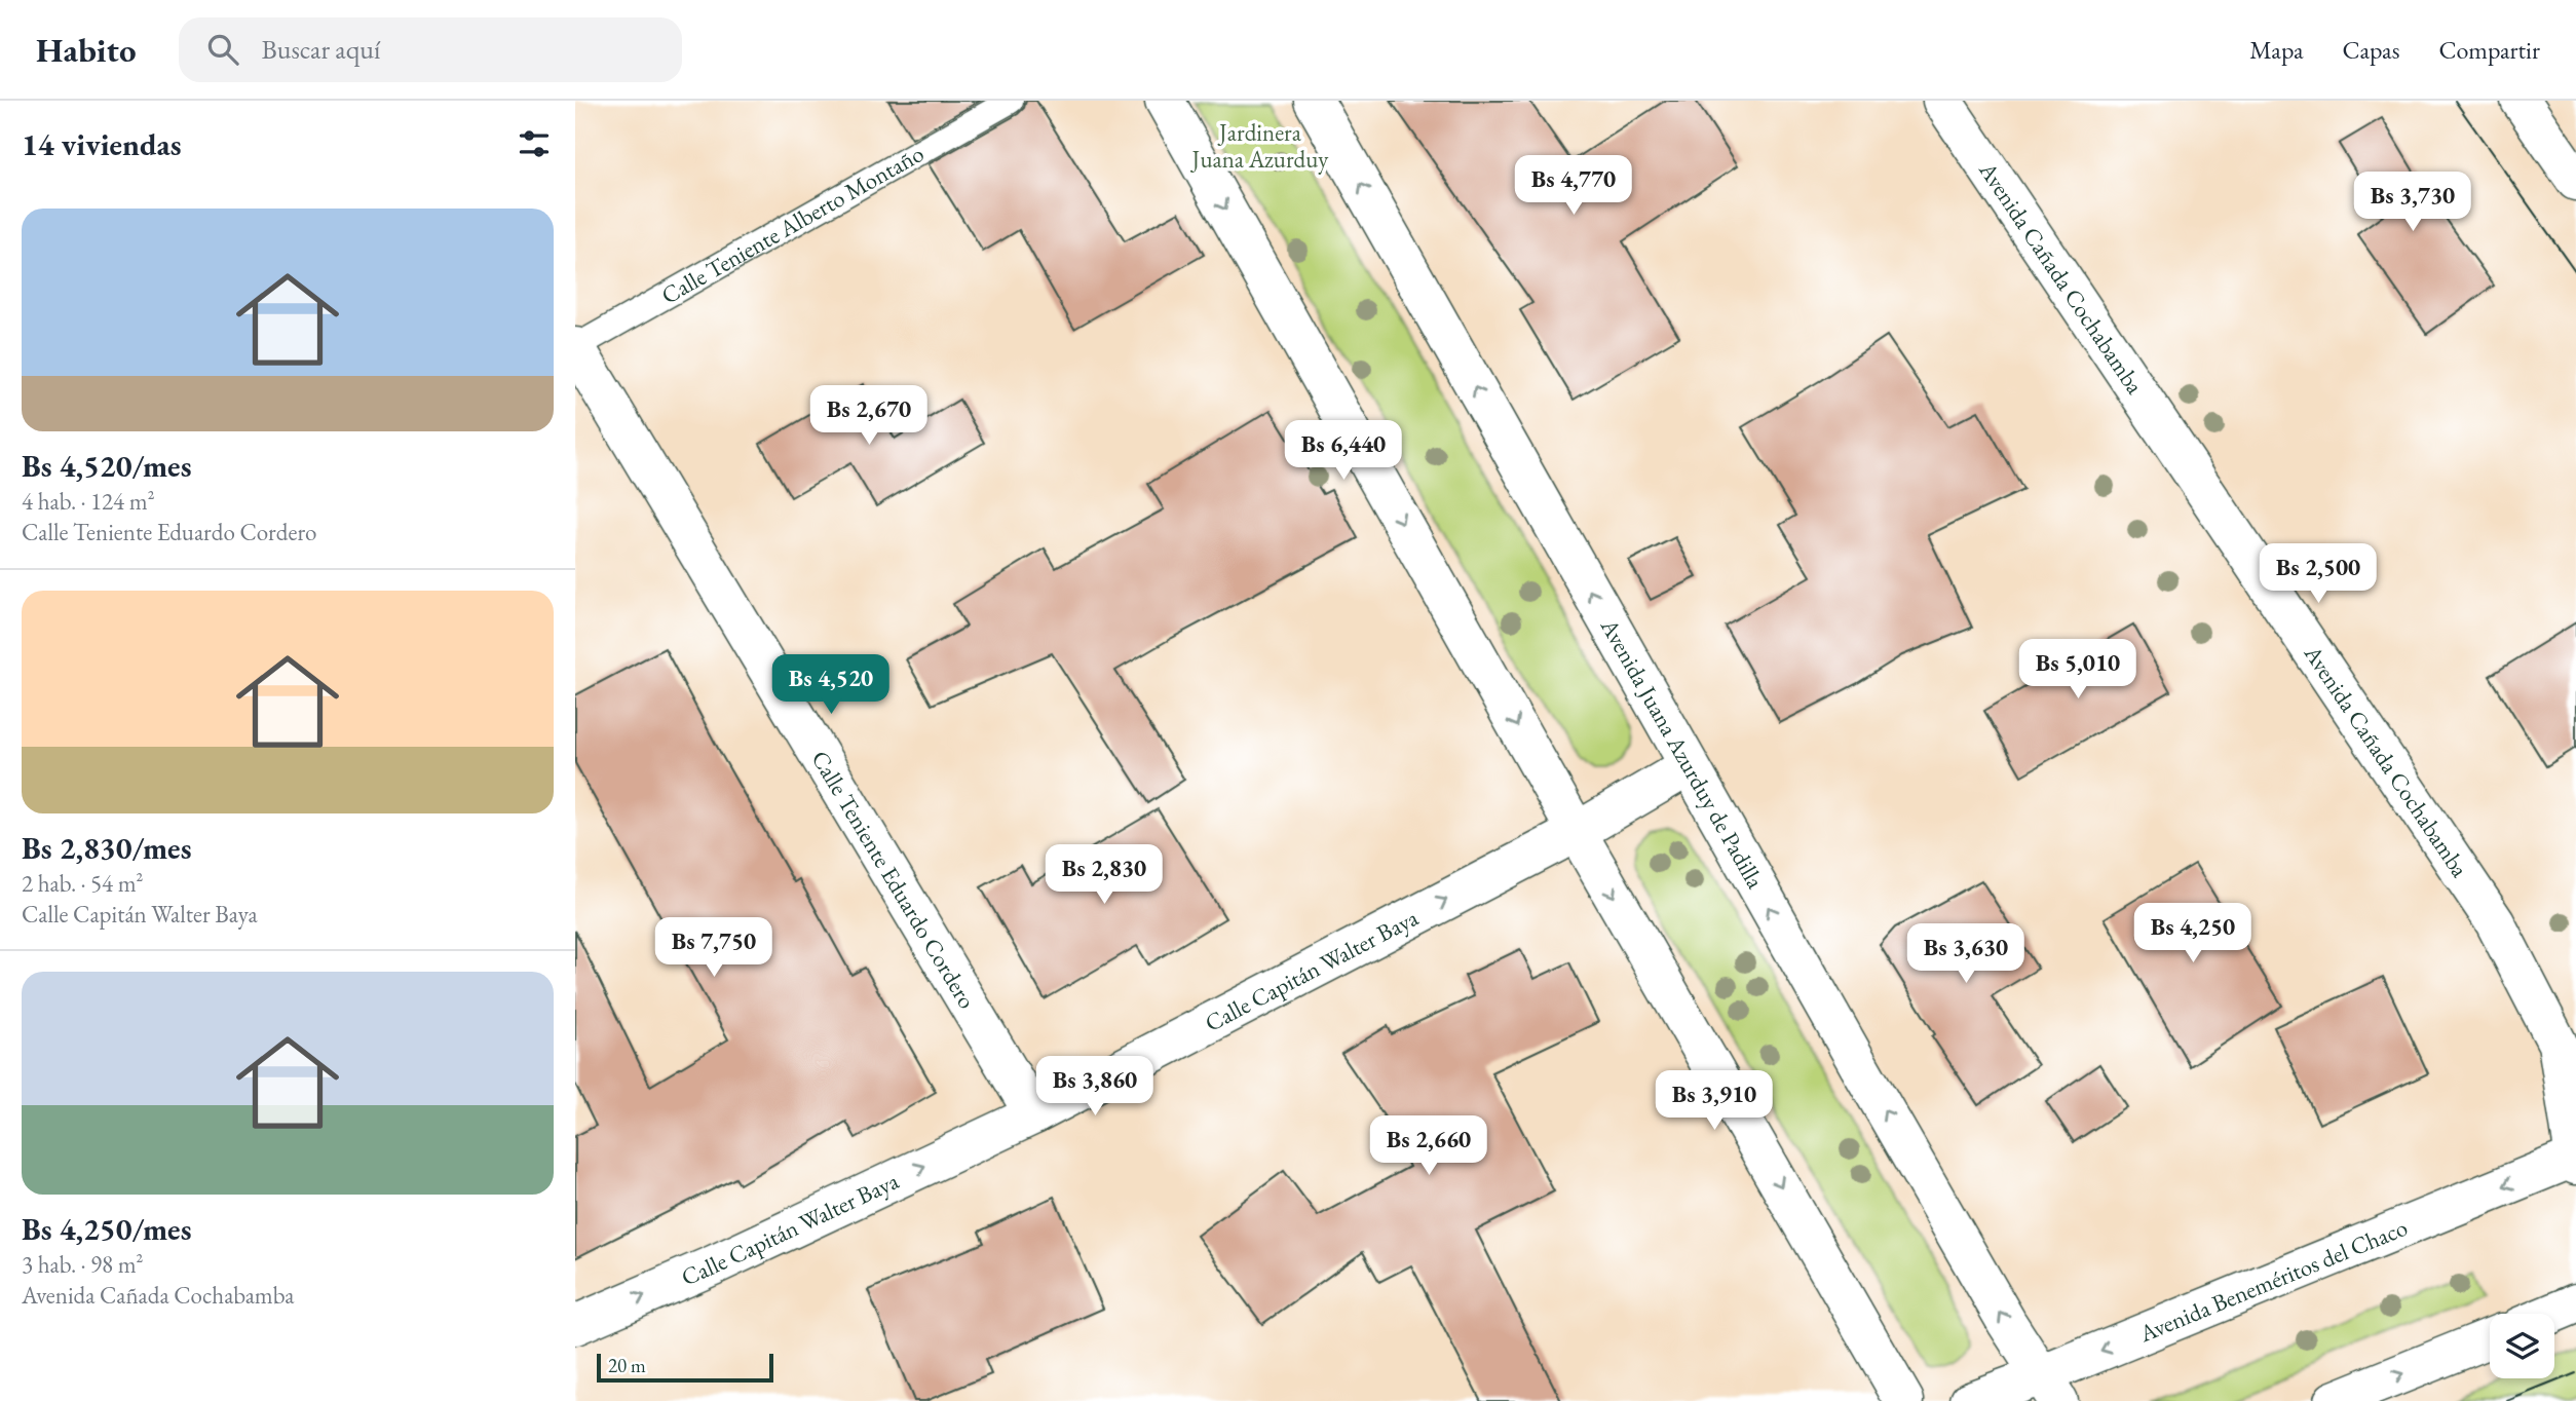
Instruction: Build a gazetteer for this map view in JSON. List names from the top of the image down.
{
  "streets": {
    "main road": [
      "Avenida Cañada Cochabamba",
      "Avenida Juana Azurduy de Padilla",
      "Calle Teniente Eduardo Cordero",
      "Calle Capitán Walter Baya",
      "Avenida Beneméritos del Chaco"
    ],
    "lane": ["Calle Teniente Alberto Montaño"]
  },
  "crossings": [
    ["Calle Teniente Alberto Montaño", "Calle Teniente Eduardo Cordero"],
    ["Avenida Cañada Cochabamba", "Avenida Beneméritos del Chaco"],
    ["Avenida Juana Azurduy de Padilla", "Calle Capitán Walter Baya"],
    ["Avenida Juana Azurduy de Padilla", "Avenida Beneméritos del Chaco"],
    ["Calle Teniente Eduardo Cordero", "Calle Capitán Walter Baya"]
  ],
  "one_way": ["Calle Capitán Walter Baya"],
  "parks": ["Jardinera Juana Azurduy"],
  "scale_bar": "20 m",
  "page": {
    "header": "Habito",
    "search": "Buscar aquí",
    "nav": ["Mapa", "Capas", "Compartir"],
    "heading": "14 viviendas",
    "price": [
      "Bs 4,770",
      "Bs 3,730",
      "Bs 2,670",
      "Bs 6,440",
      "Bs 2,500",
      "Bs 5,010",
      "Bs 4,520",
      "Bs 2,830",
      "Bs 4,250",
      "Bs 7,750",
      "Bs 3,630",
      "Bs 3,860",
      "Bs 3,910",
      "Bs 2,660"
    ],
    "list": [
      {
        "name": "Bs 4,520/mes",
        "note": "4 hab. · 124 m² · Calle Teniente Eduardo Cordero"
      },
      {
        "name": "Bs 2,830/mes",
        "note": "2 hab. · 54 m² · Calle Capitán Walter Baya"
      },
      {
        "name": "Bs 4,250/mes",
        "note": "3 hab. · 98 m² · Avenida Cañada Cochabamba"
      }
    ],
    "scale": "20 m"
  }
}
